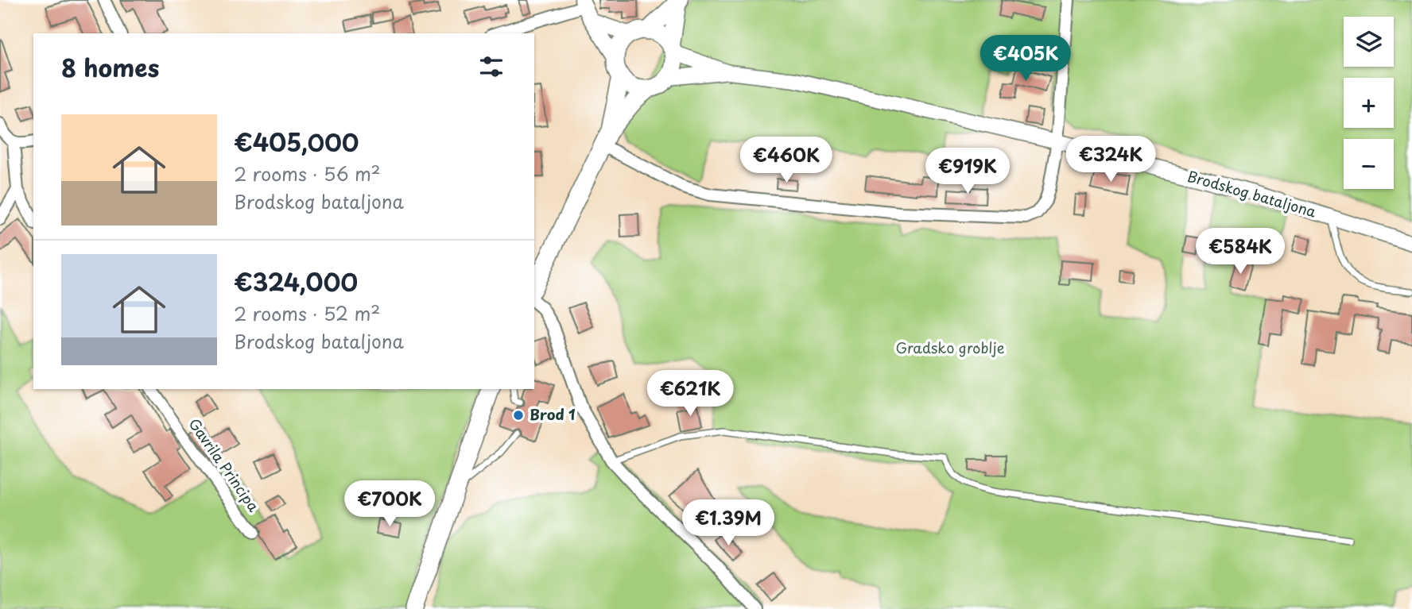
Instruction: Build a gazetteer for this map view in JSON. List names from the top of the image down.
{
  "streets": {
    "street": ["Brodskog bataljona", "Gavrila Principa"]
  },
  "parks": ["Gradsko groblje"],
  "places": ["Brod 1"],
  "page": {
    "map_buttons": ["+", "−"],
    "heading": "8 homes",
    "price": [
      "€405K",
      "€324K",
      "€460K",
      "€919K",
      "€584K",
      "€621K",
      "€700K",
      "€1.39M"
    ],
    "list": [
      {
        "name": "€405,000",
        "note": "2 rooms · 56 m² · Brodskog bataljona"
      },
      {
        "name": "€324,000",
        "note": "2 rooms · 52 m² · Brodskog bataljona"
      }
    ]
  }
}
